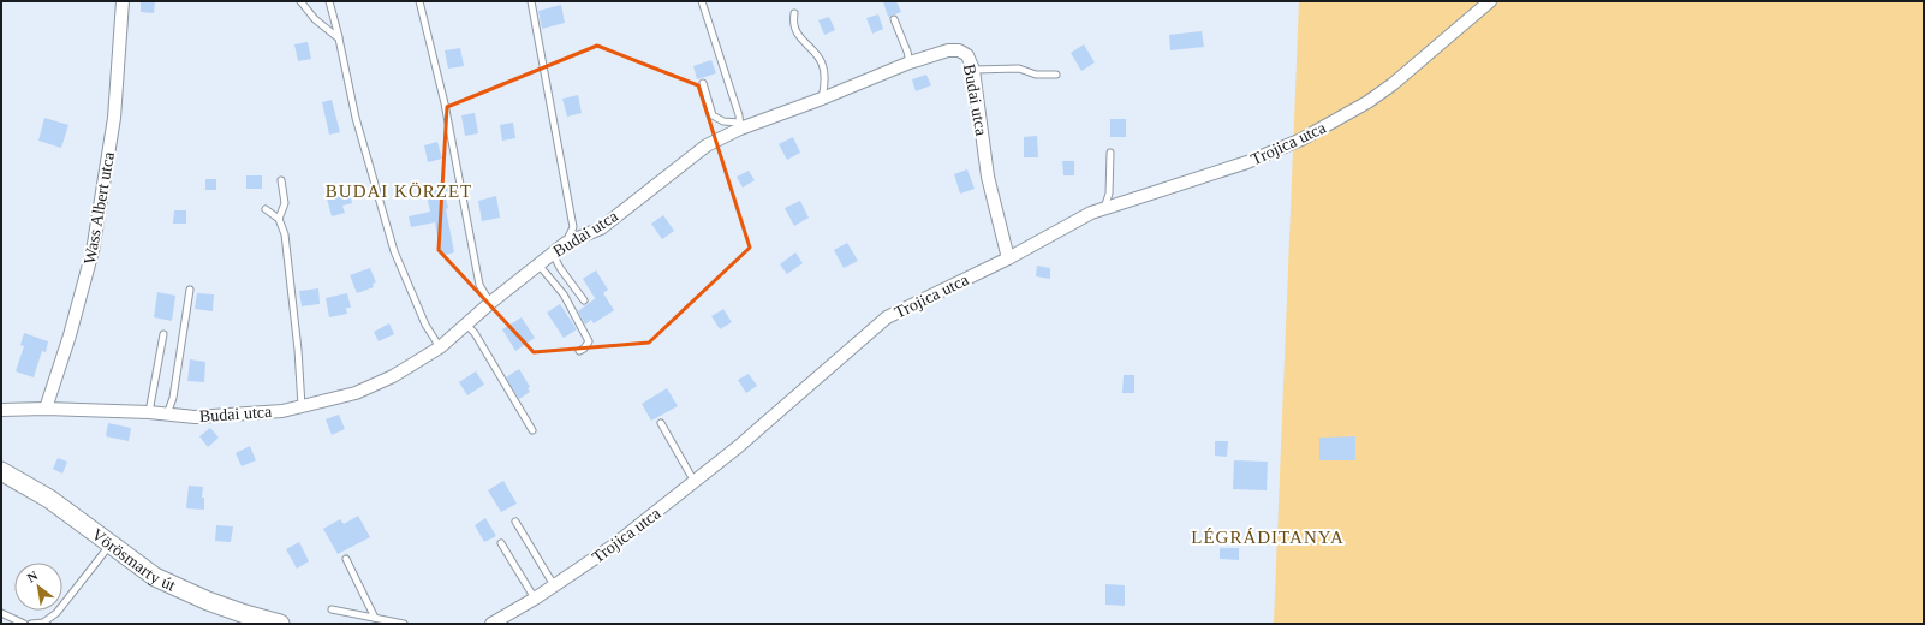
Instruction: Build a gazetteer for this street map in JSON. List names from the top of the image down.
{
  "streets": {
    "street": [
      "Budai utca",
      "Trojica utca",
      "Wass Albert utca",
      "Vörösmarty út"
    ]
  },
  "crossings": [
    ["Budai utca", "Trojica utca"],
    ["Budai utca", "Wass Albert utca"]
  ],
  "districts": ["BUDAI KÖRZET", "LÉGRÁDITANYA"],
  "north": "top left"
}
